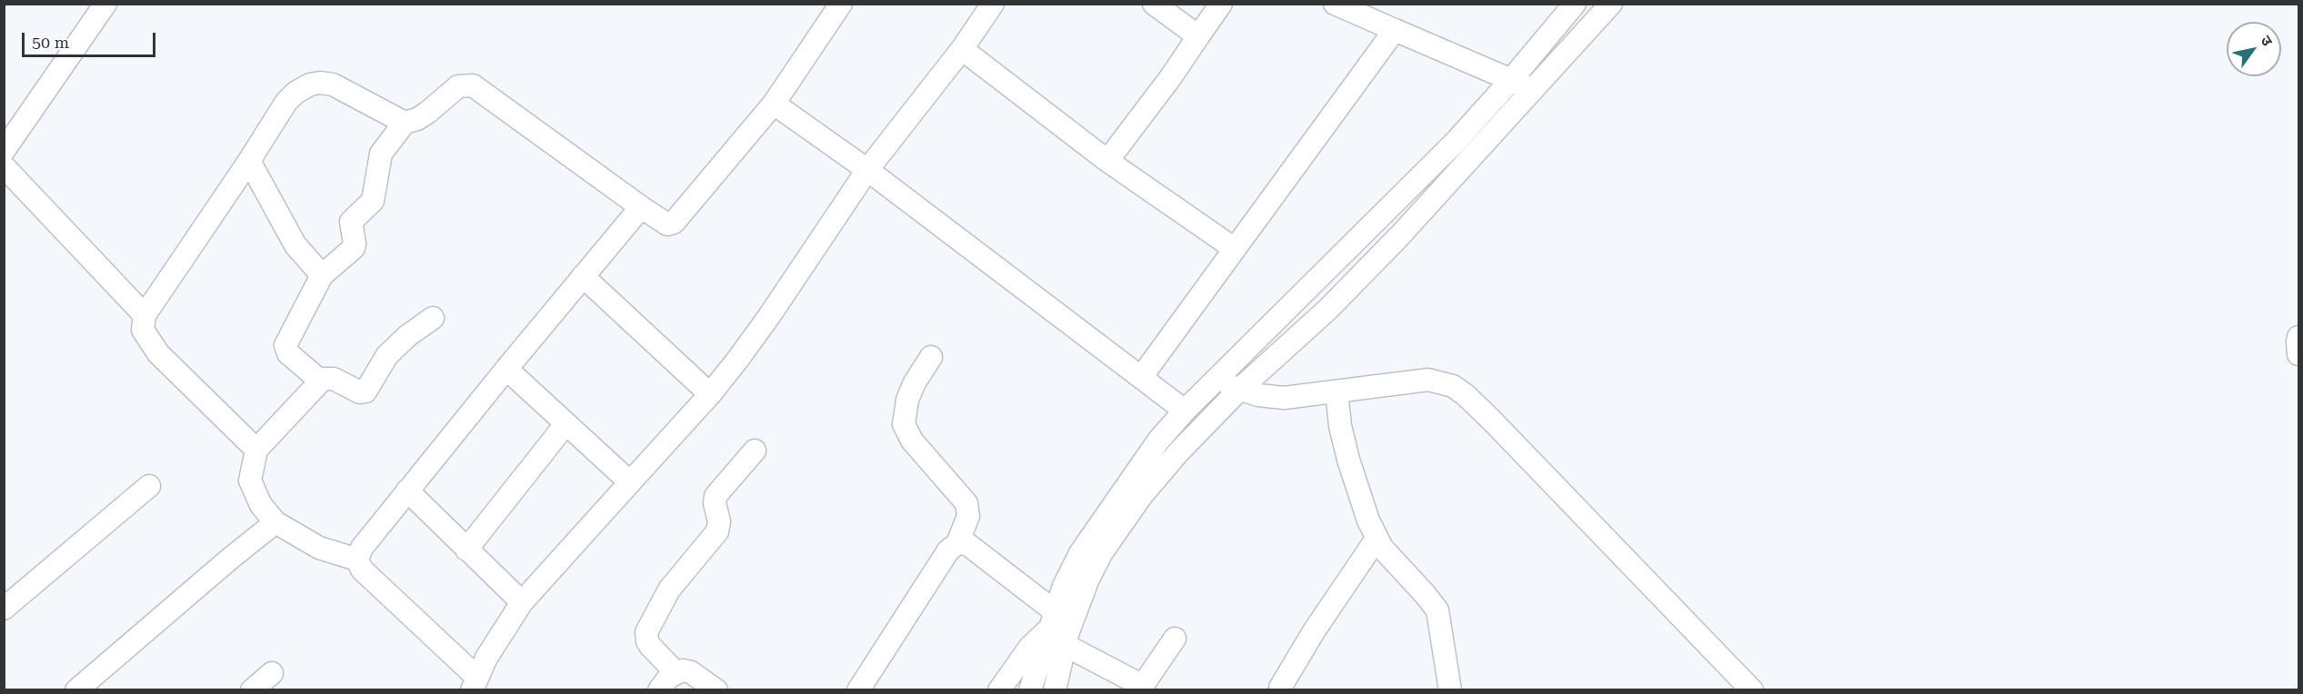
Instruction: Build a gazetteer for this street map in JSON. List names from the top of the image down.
{
  "scale_bar": "50 m",
  "north": "top right"
}
